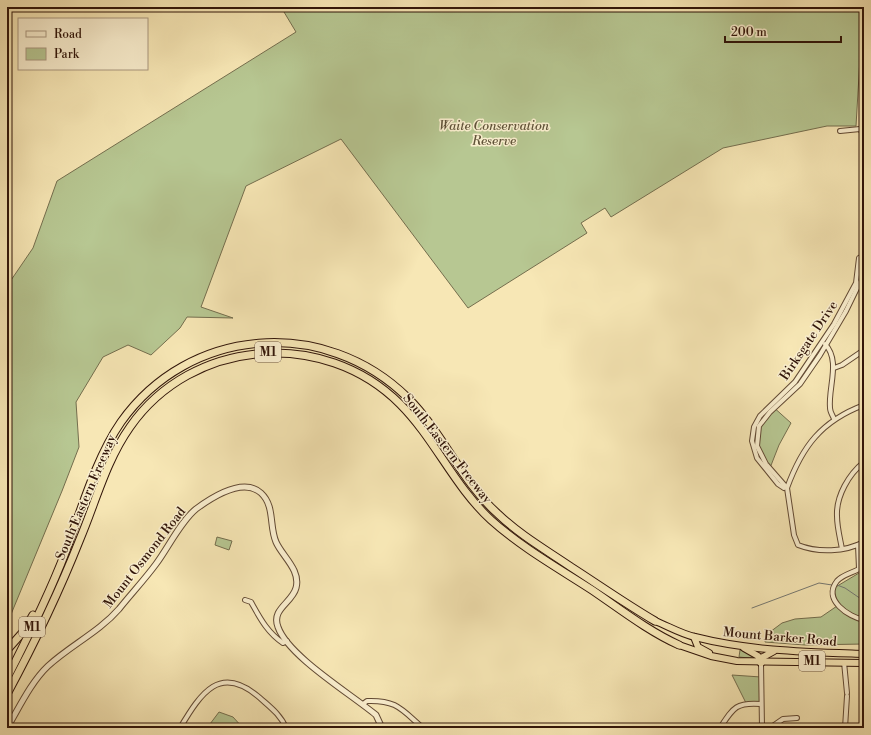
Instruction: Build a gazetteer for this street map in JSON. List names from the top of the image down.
{
  "streets": {
    "highway": ["M1", "South Eastern Freeway", "Mount Barker Road"],
    "street": ["Birksgate Drive", "Mount Osmond Road"]
  },
  "crossings": [
    ["South Eastern Freeway", "Mount Barker Road"]
  ],
  "parks": ["Waite Conservation Reserve"],
  "legend": ["Road", "Park"],
  "scale_bar": "200 m"
}
